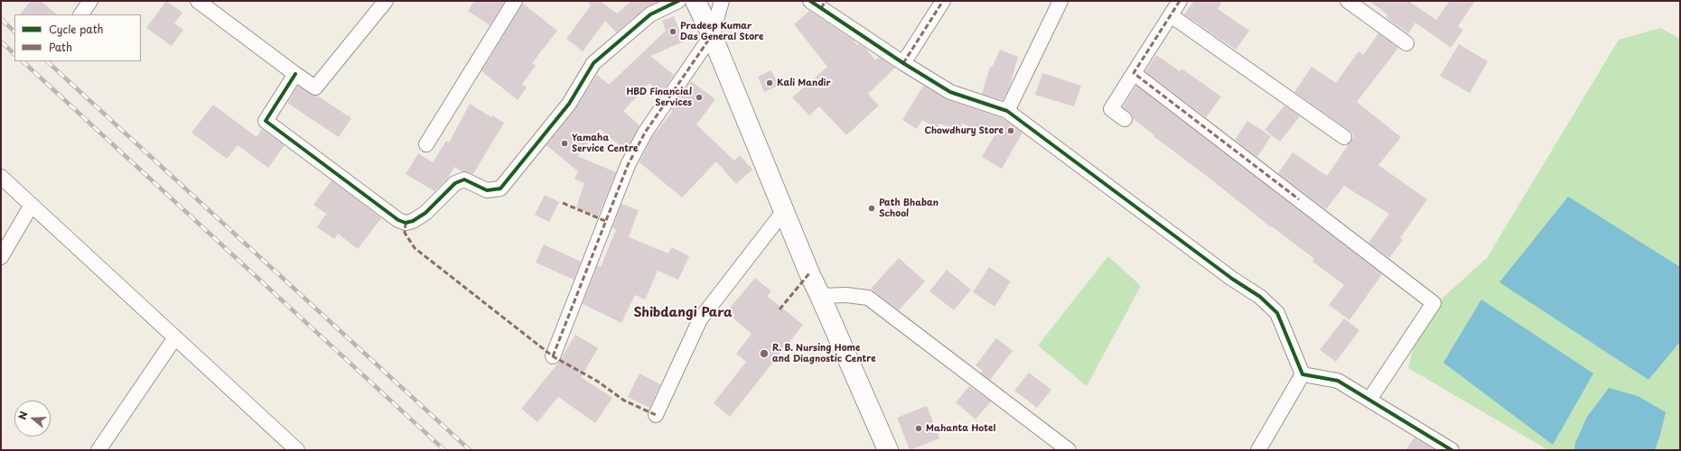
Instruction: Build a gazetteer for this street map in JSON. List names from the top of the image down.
{
  "districts": ["Shibdangi Para"],
  "places": [
    "Pradeep Kumar Das General Store",
    "Kali Mandir",
    "HBD Financial Services",
    "Chowdhury Store",
    "Yamaha Service Centre",
    "Path Bhaban School",
    "R. B. Nursing Home and Diagnostic Centre",
    "Mahanta Hotel"
  ],
  "legend": ["Cycle path", "Path"],
  "north": "left"
}
